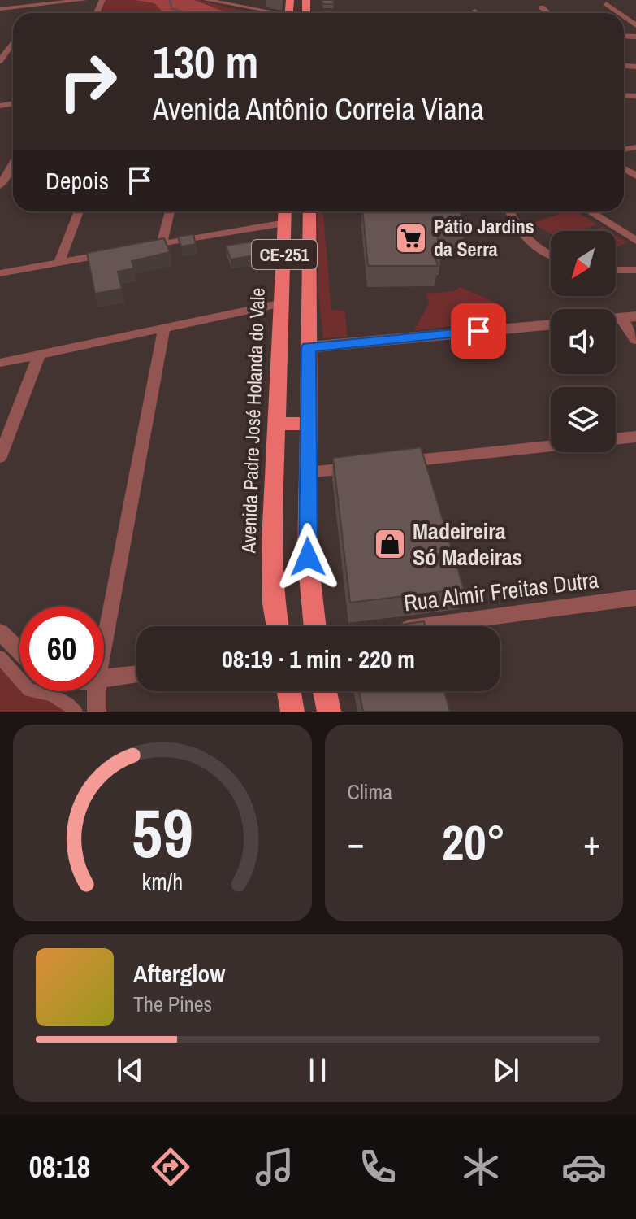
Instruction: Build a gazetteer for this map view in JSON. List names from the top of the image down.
{
  "streets": {
    "main road": ["CE-251", "Avenida Padre José Holanda do Vale"],
    "street": ["Rua Almir Freitas Dutra"]
  },
  "places": {
    "supermarket": ["Pátio Jardins da Serra"],
    "shop": ["Madeireira Só Madeiras"]
  },
  "north": "bottom left",
  "page": {
    "turn": ["130 m", "Avenida Antônio Correia Viana"],
    "then": "Depois",
    "limit": "60",
    "trip": "08:19 · 1 min · 220 m",
    "tile": "Clima",
    "heat": ["−", "20°", "+"],
    "song": ["Afterglow", "The Pines"],
    "tabs": "08:18",
    "gauge": ["59", "km/h"]
  }
}
